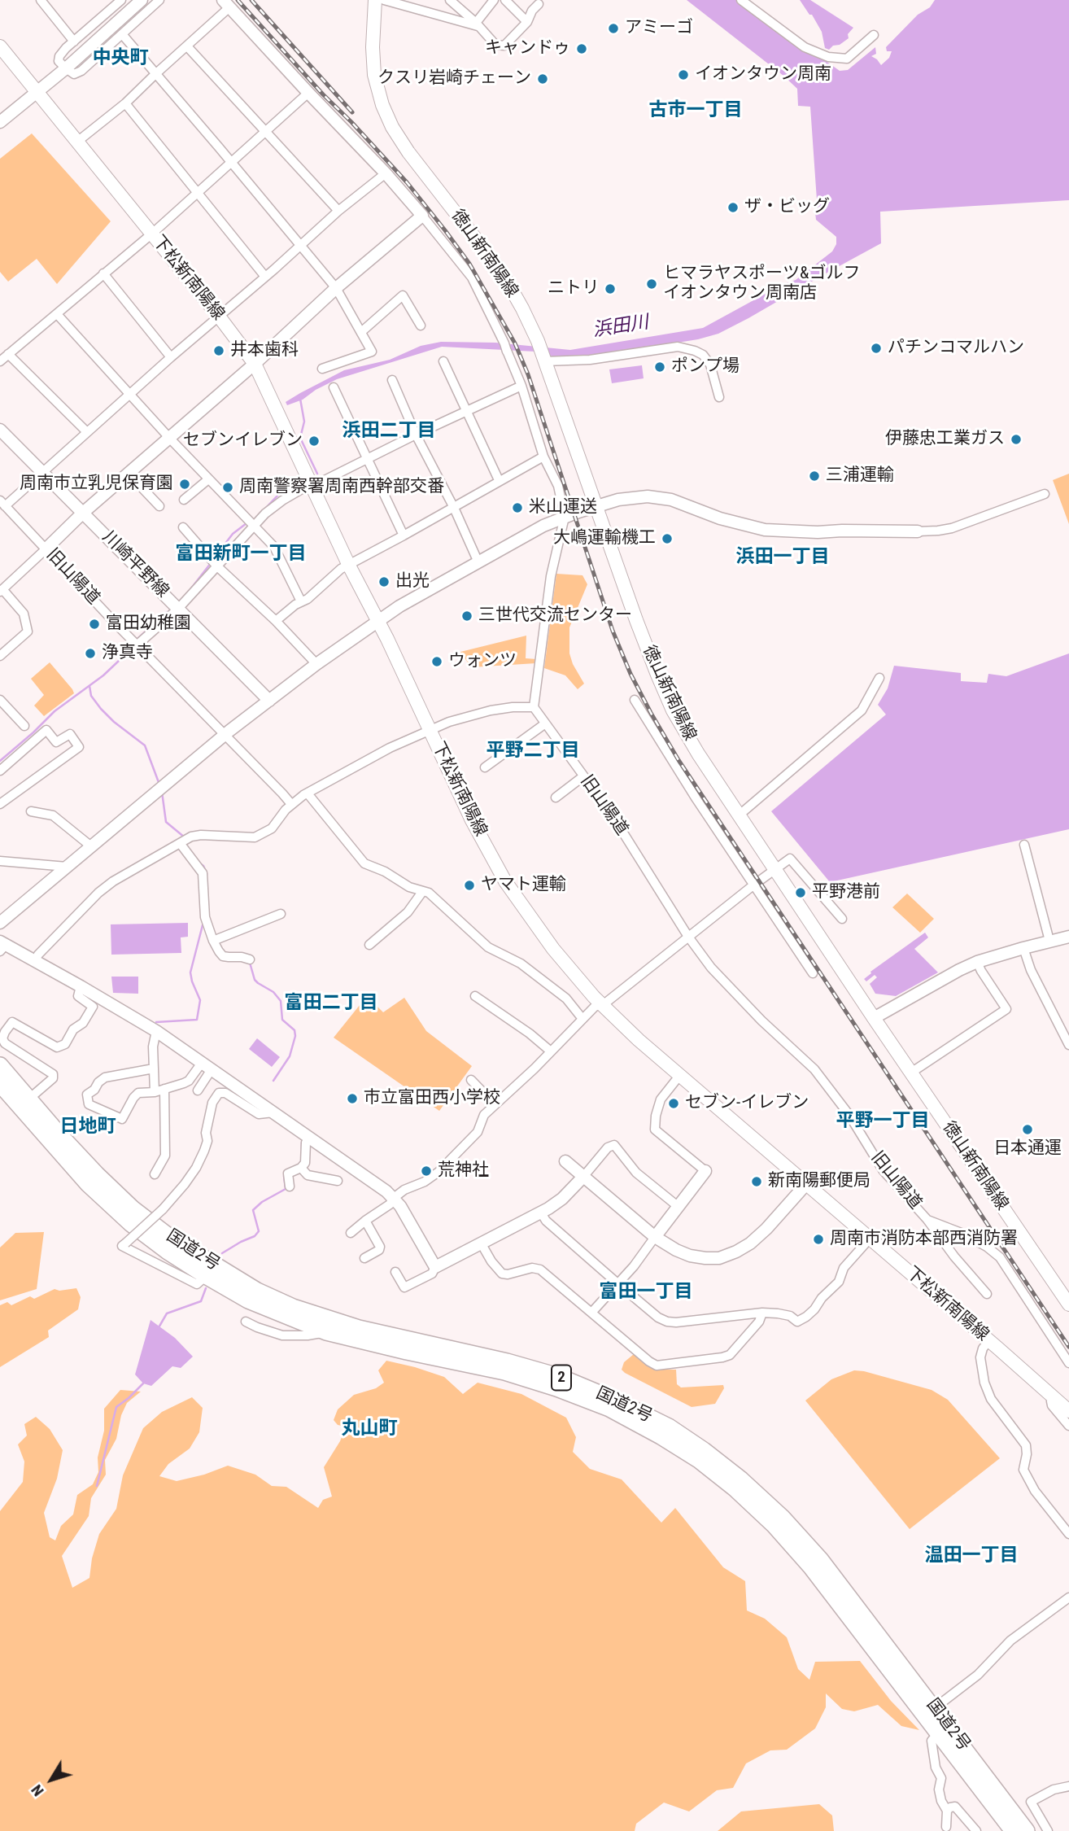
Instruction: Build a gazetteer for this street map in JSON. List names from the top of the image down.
{
  "streets": {
    "highway": ["国道2号", "2"],
    "main road": ["徳山新南陽線", "下松新南陽線"],
    "street": ["川崎平野線", "旧山陽道"]
  },
  "districts": [
    "中央町",
    "古市一丁目",
    "浜田二丁目",
    "富田新町一丁目",
    "浜田一丁目",
    "平野二丁目",
    "富田二丁目",
    "平野一丁目",
    "日地町",
    "富田一丁目",
    "丸山町",
    "温田一丁目"
  ],
  "water": ["浜田川"],
  "places": [
    "アミーゴ",
    "キャンドゥ",
    "イオンタウン周南",
    "クスリ岩崎チェーン",
    "ザ・ビッグ",
    "ヒマラヤスポーツ&ゴルフ イオンタウン周南店",
    "ニトリ",
    "パチンコマルハン",
    "井本歯科",
    "ポンプ場",
    "伊藤忠工業ガス",
    "セブンイレブン",
    "三浦運輸",
    "周南市立乳児保育園",
    "周南警察署周南西幹部交番",
    "米山運送",
    "大嶋運輸機工",
    "出光",
    "三世代交流センター",
    "富田幼稚園",
    "浄真寺",
    "ウォンツ",
    "ヤマト運輸",
    "平野港前",
    "市立富田西小学校",
    "セブン-イレブン",
    "日本通運",
    "荒神社",
    "新南陽郵便局",
    "周南市消防本部西消防署"
  ],
  "north": "bottom left"
}
